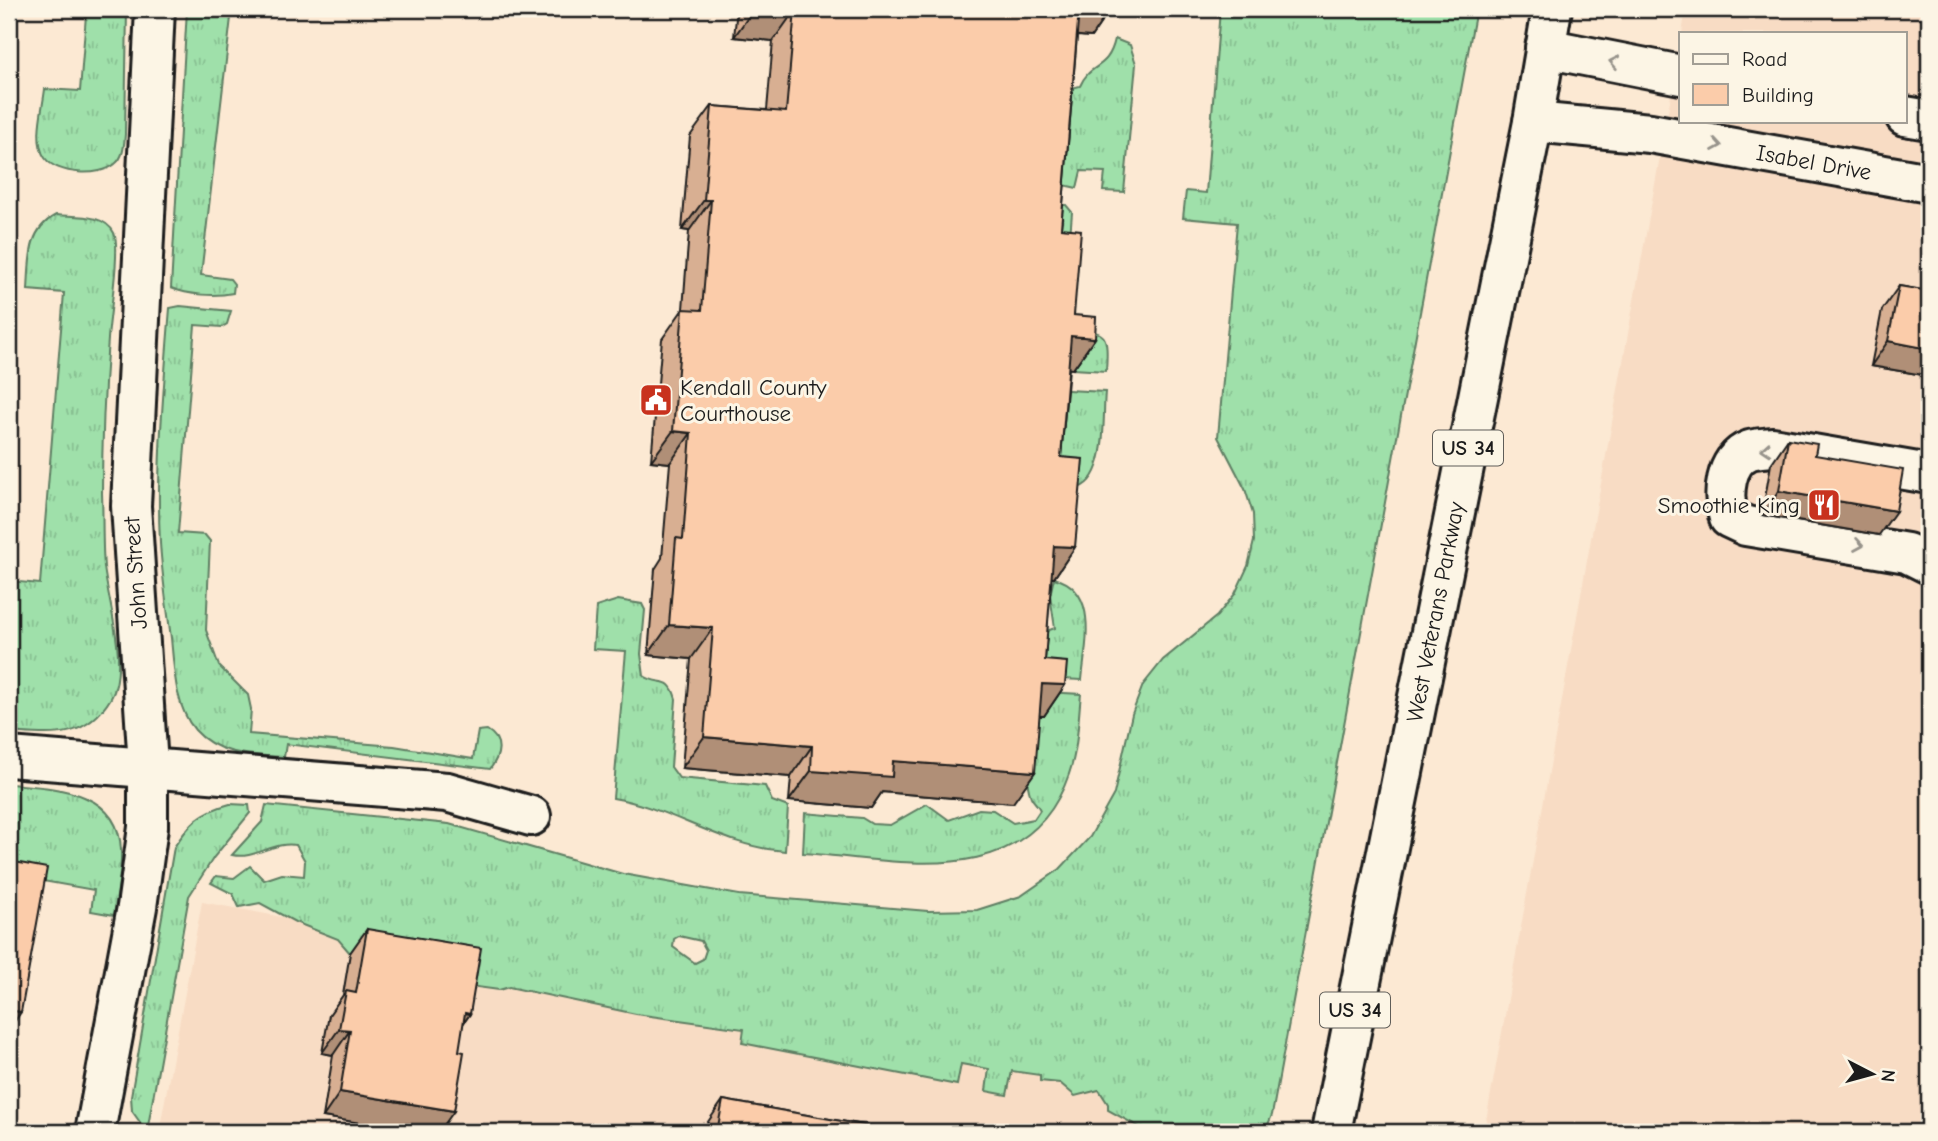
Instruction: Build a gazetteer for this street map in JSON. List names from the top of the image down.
{
  "streets": {
    "street": [
      "Isabel Drive",
      "US 34",
      "John Street",
      "West Veterans Parkway"
    ]
  },
  "crossings": [
    ["Isabel Drive", "West Veterans Parkway"]
  ],
  "places": {
    "public building": ["Kendall County Courthouse"],
    "restaurant": ["Smoothie King"]
  },
  "legend": ["Road", "Building"],
  "north": "right"
}
